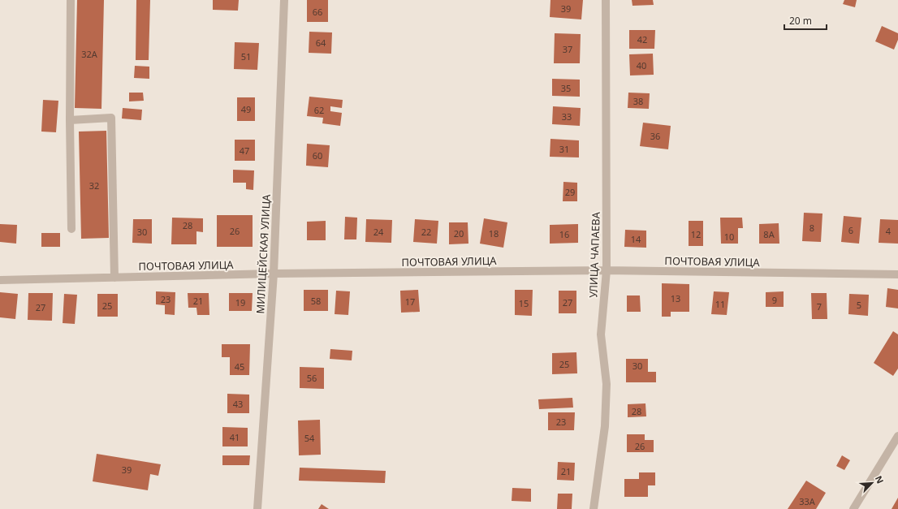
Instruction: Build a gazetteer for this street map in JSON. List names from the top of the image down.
{
  "streets": {
    "street": ["МИЛИЦЕЙСКАЯ УЛИЦА", "УЛИЦА ЧАПАЕВА", "ПОЧТОВАЯ УЛИЦА"]
  },
  "crossings": [
    ["МИЛИЦЕЙСКАЯ УЛИЦА", "ПОЧТОВАЯ УЛИЦА"],
    ["УЛИЦА ЧАПАЕВА", "ПОЧТОВАЯ УЛИЦА"]
  ],
  "house_numbers": [
    "39",
    "66",
    "42",
    "64",
    "37",
    "32А",
    "51",
    "40",
    "35",
    "38",
    "49",
    "62",
    "33",
    "36",
    "31",
    "47",
    "60",
    "32",
    "29",
    "28",
    "8",
    "6",
    "26",
    "4",
    "30",
    "24",
    "22",
    "20",
    "18",
    "16",
    "12",
    "8А",
    "10",
    "14",
    "13",
    "23",
    "9",
    "21",
    "58",
    "17",
    "19",
    "27",
    "15",
    "11",
    "5",
    "25",
    "7",
    "27",
    "25",
    "30",
    "45",
    "56",
    "43",
    "28",
    "23",
    "41",
    "54",
    "26",
    "39",
    "21",
    "33А"
  ],
  "scale_bar": "20 m",
  "north": "top right"
}
